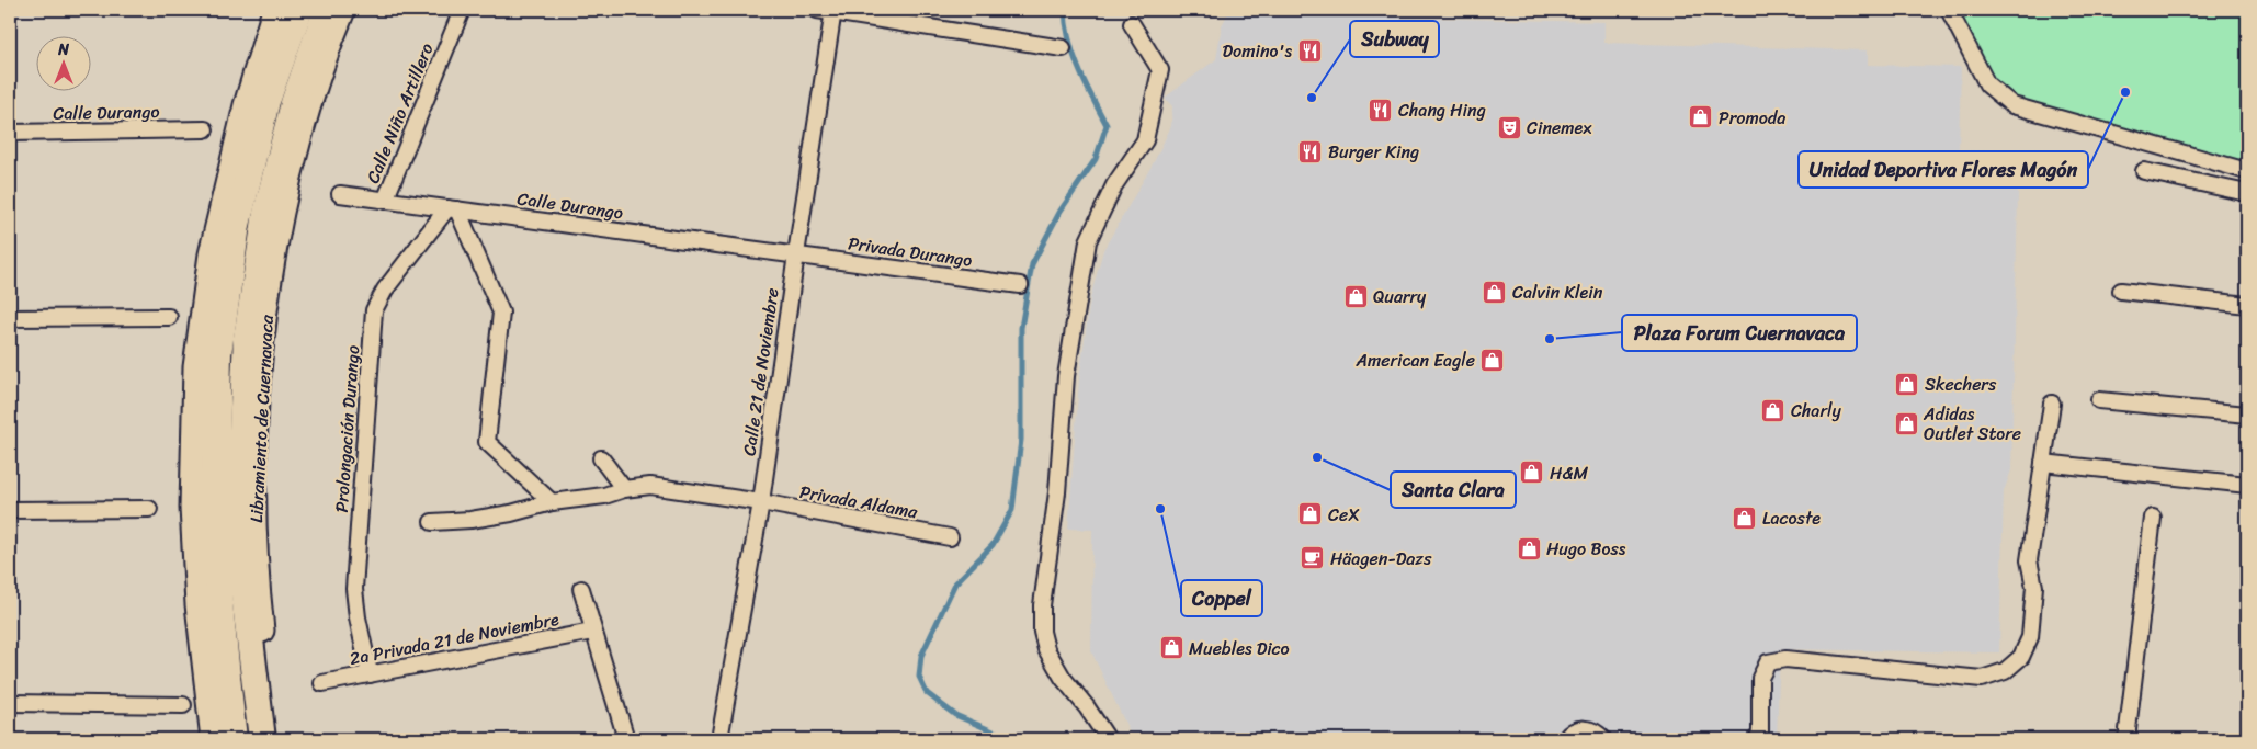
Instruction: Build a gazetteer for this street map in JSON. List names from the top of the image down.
{
  "streets": {
    "main road": ["Libramiento de Cuernavaca"],
    "street": [
      "Calle Durango",
      "Calle Niño Artillero",
      "Privada Durango",
      "Calle 21 de Noviembre",
      "Prolongación Durango",
      "Privada Aldama",
      "2a Privada 21 de Noviembre"
    ]
  },
  "crossings": [
    ["Calle Durango", "Calle Niño Artillero"],
    ["Calle Durango", "Privada Durango"],
    ["Calle Durango", "Calle 21 de Noviembre"],
    ["Calle Durango", "Prolongación Durango"],
    ["Privada Durango", "Calle 21 de Noviembre"],
    ["Calle 21 de Noviembre", "Privada Aldama"],
    ["Prolongación Durango", "2a Privada 21 de Noviembre"]
  ],
  "places": {
    "restaurant": ["Domino's", "Chang Hing", "Burger King"],
    "other": [
      "Unidad Deportiva Flores Magón",
      "Subway",
      "Plaza Forum Cuernavaca",
      "Santa Clara",
      "Coppel"
    ],
    "shop": [
      "Promoda",
      "Calvin Klein",
      "Quarry",
      "American Eagle",
      "Skechers",
      "Charly",
      "Adidas Outlet Store",
      "H&M",
      "CeX",
      "Lacoste",
      "Hugo Boss",
      "Muebles Dico"
    ],
    "theatre": ["Cinemex"],
    "cafe": ["Häagen-Dazs"]
  },
  "north": "top"
}
